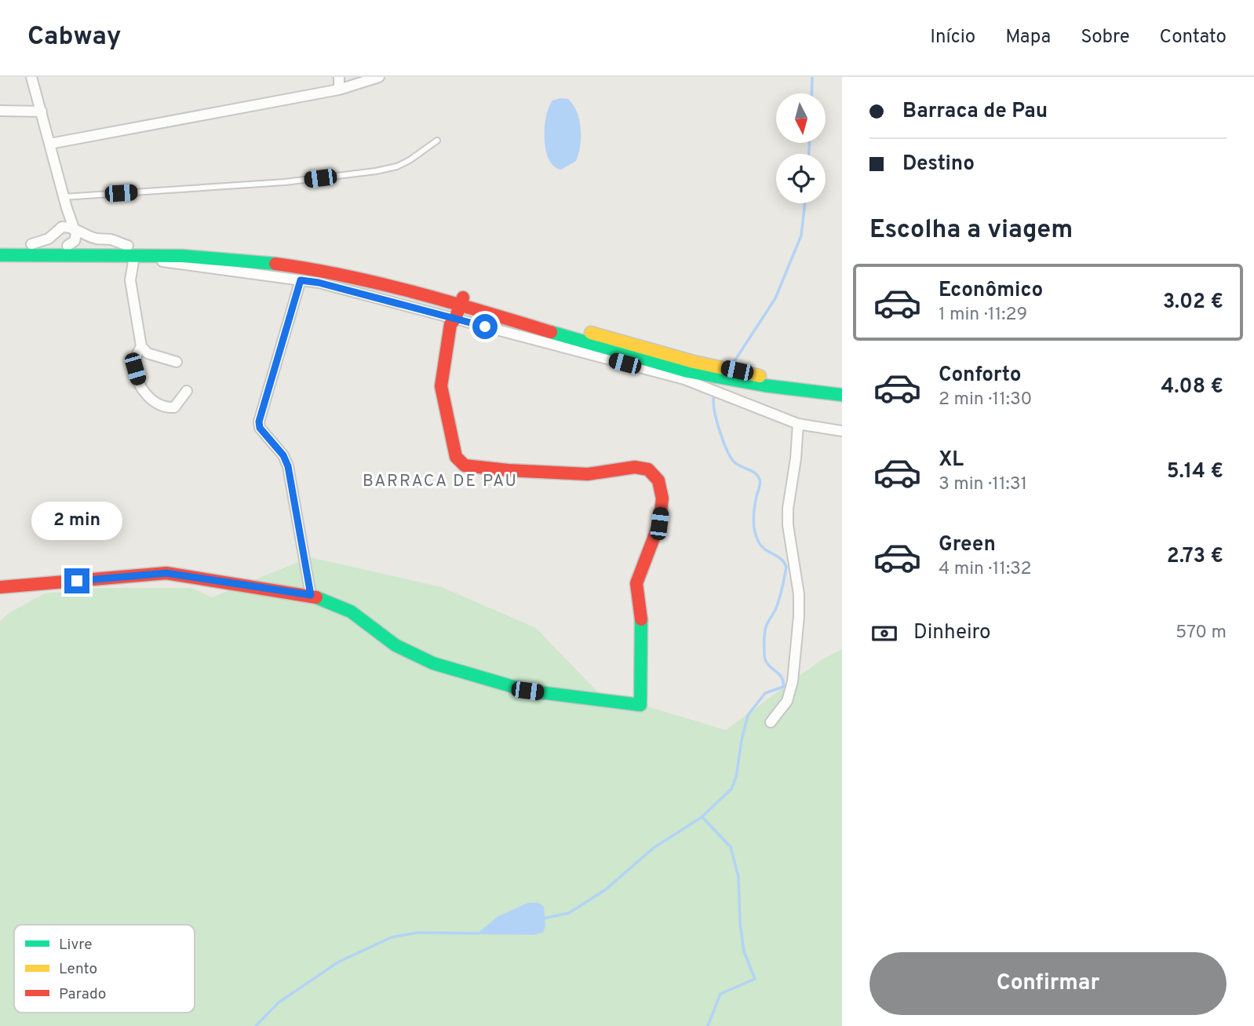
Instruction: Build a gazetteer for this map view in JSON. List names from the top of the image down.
{
  "districts": ["BARRACA DE PAU"],
  "legend": ["Livre", "Lento", "Parado"],
  "north": "bottom",
  "page": {
    "header": "Cabway",
    "nav": [
      "Início",
      "Mapa",
      "Sobre",
      "Contato"
    ],
    "banner": ["Barraca de Pau", "Destino"],
    "heading": "Escolha a viagem",
    "list": [
      {
        "name": "Econômico",
        "note": "1 min · 11:29",
        "value": "3.02 €"
      },
      {
        "name": "Conforto",
        "note": "2 min · 11:30",
        "value": "4.08 €"
      },
      {
        "name": "XL",
        "note": "3 min · 11:31",
        "value": "5.14 €"
      },
      {
        "name": "Green",
        "note": "4 min · 11:32",
        "value": "2.73 €"
      }
    ],
    "bubble": "2 min",
    "pay": ["Dinheiro", "570 m"],
    "buttons": "Confirmar"
  }
}
